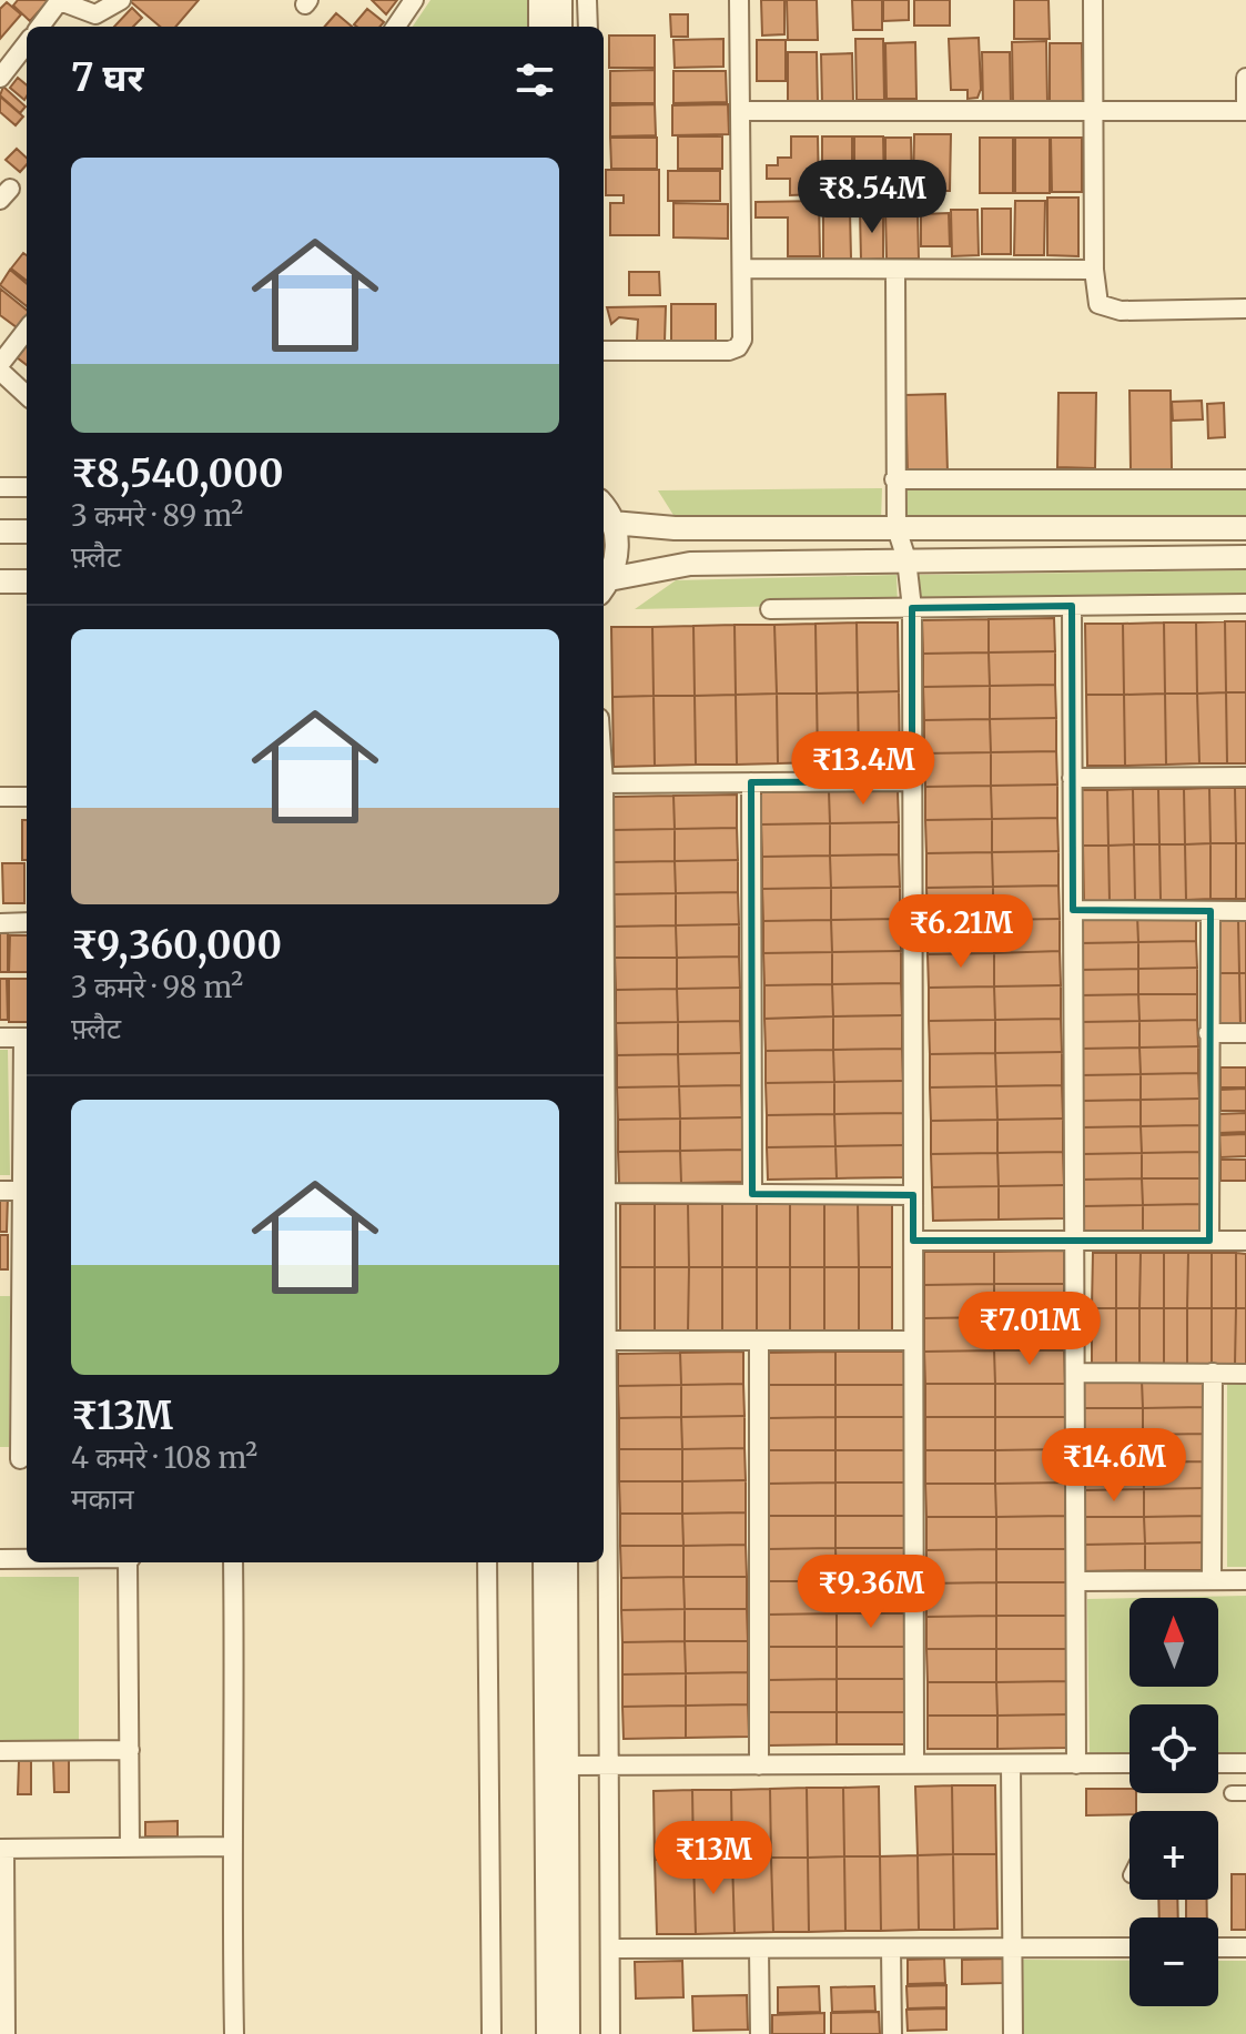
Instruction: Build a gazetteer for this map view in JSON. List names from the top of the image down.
{
  "north": "top",
  "page": {
    "heading": "7 घर",
    "list": [
      {
        "name": "₹8,540,000",
        "note": "3 कमरे · 89 m² · फ़्लैट"
      },
      {
        "name": "₹9,360,000",
        "note": "3 कमरे · 98 m² · फ़्लैट"
      },
      {
        "name": "₹13M",
        "note": "4 कमरे · 108 m² · मकान"
      }
    ],
    "price": [
      "₹8.54M",
      "₹13.4M",
      "₹6.21M",
      "₹7.01M",
      "₹14.6M",
      "₹9.36M",
      "₹13M"
    ],
    "map_buttons": ["+", "−"]
  }
}
